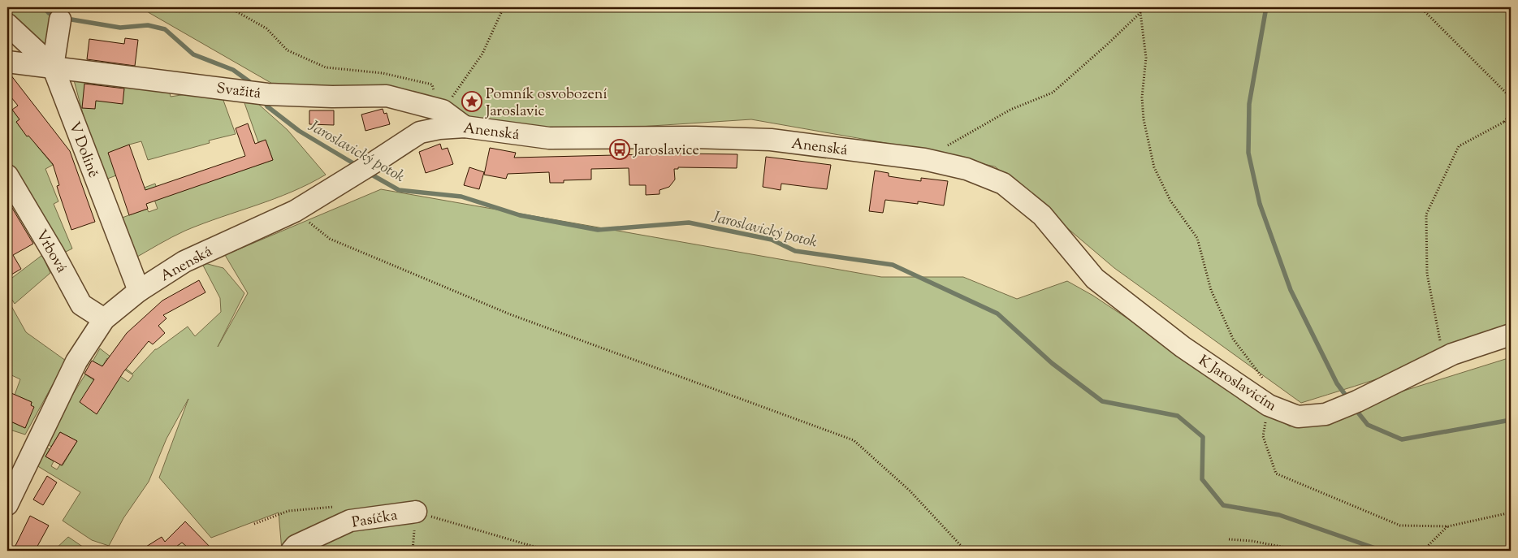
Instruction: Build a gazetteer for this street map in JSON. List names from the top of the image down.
{
  "streets": {
    "street": [
      "Svažitá",
      "Anenská",
      "V Dolině",
      "Vrbová",
      "K Jaroslavicím",
      "Pasíčka"
    ]
  },
  "crossings": [
    ["Svažitá", "Anenská"],
    ["Svažitá", "V Dolině"],
    ["Anenská", "V Dolině"],
    ["Anenská", "Vrbová"],
    ["Anenská", "K Jaroslavicím"]
  ],
  "water": ["Jaroslavický potok"],
  "places": {
    "place": ["Pomník osvobození Jaroslavic"],
    "bus stop": ["Jaroslavice"]
  }
}
